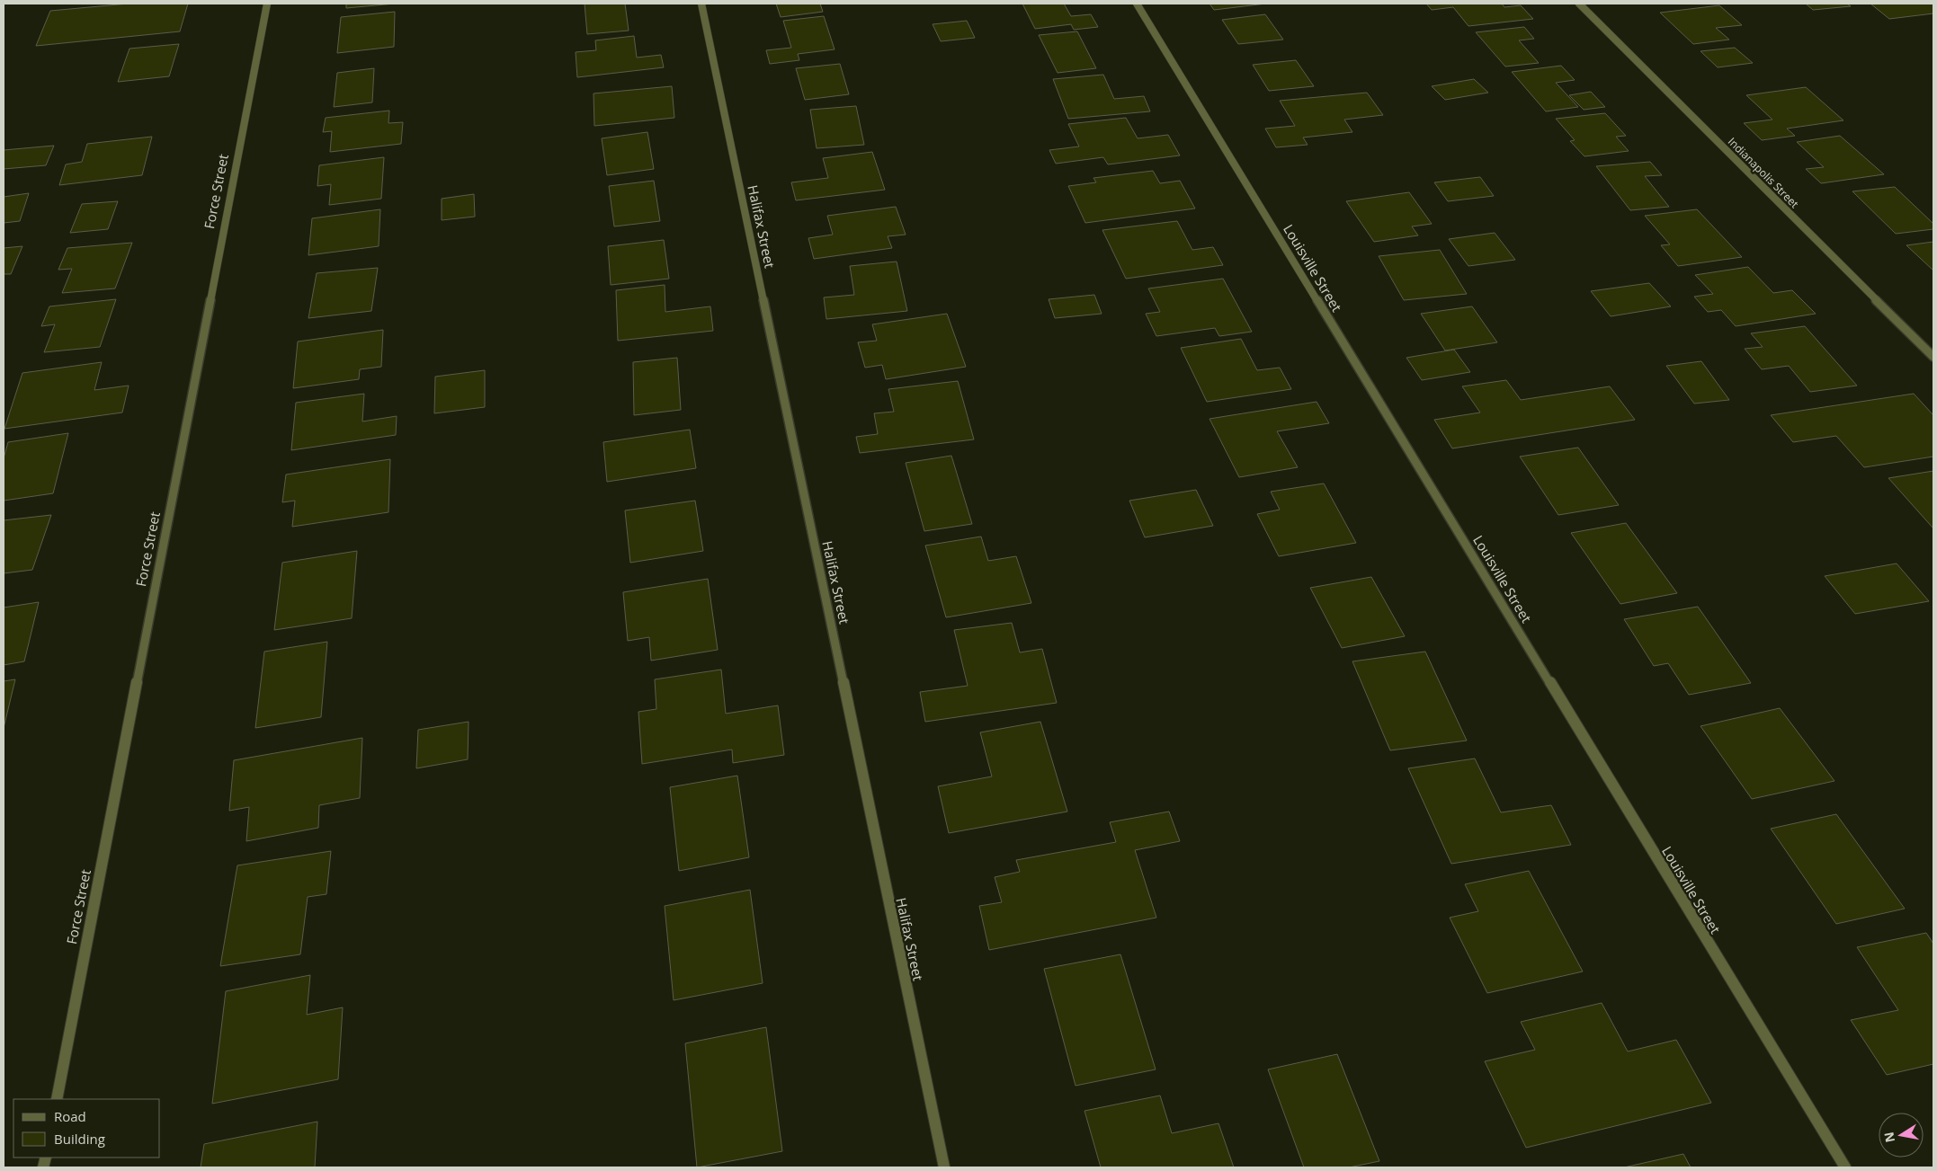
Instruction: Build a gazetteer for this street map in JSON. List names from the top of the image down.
{
  "streets": {
    "street": [
      "Indianapolis Street",
      "Force Street",
      "Halifax Street",
      "Louisville Street"
    ]
  },
  "legend": ["Road", "Building"],
  "north": "left"
}
